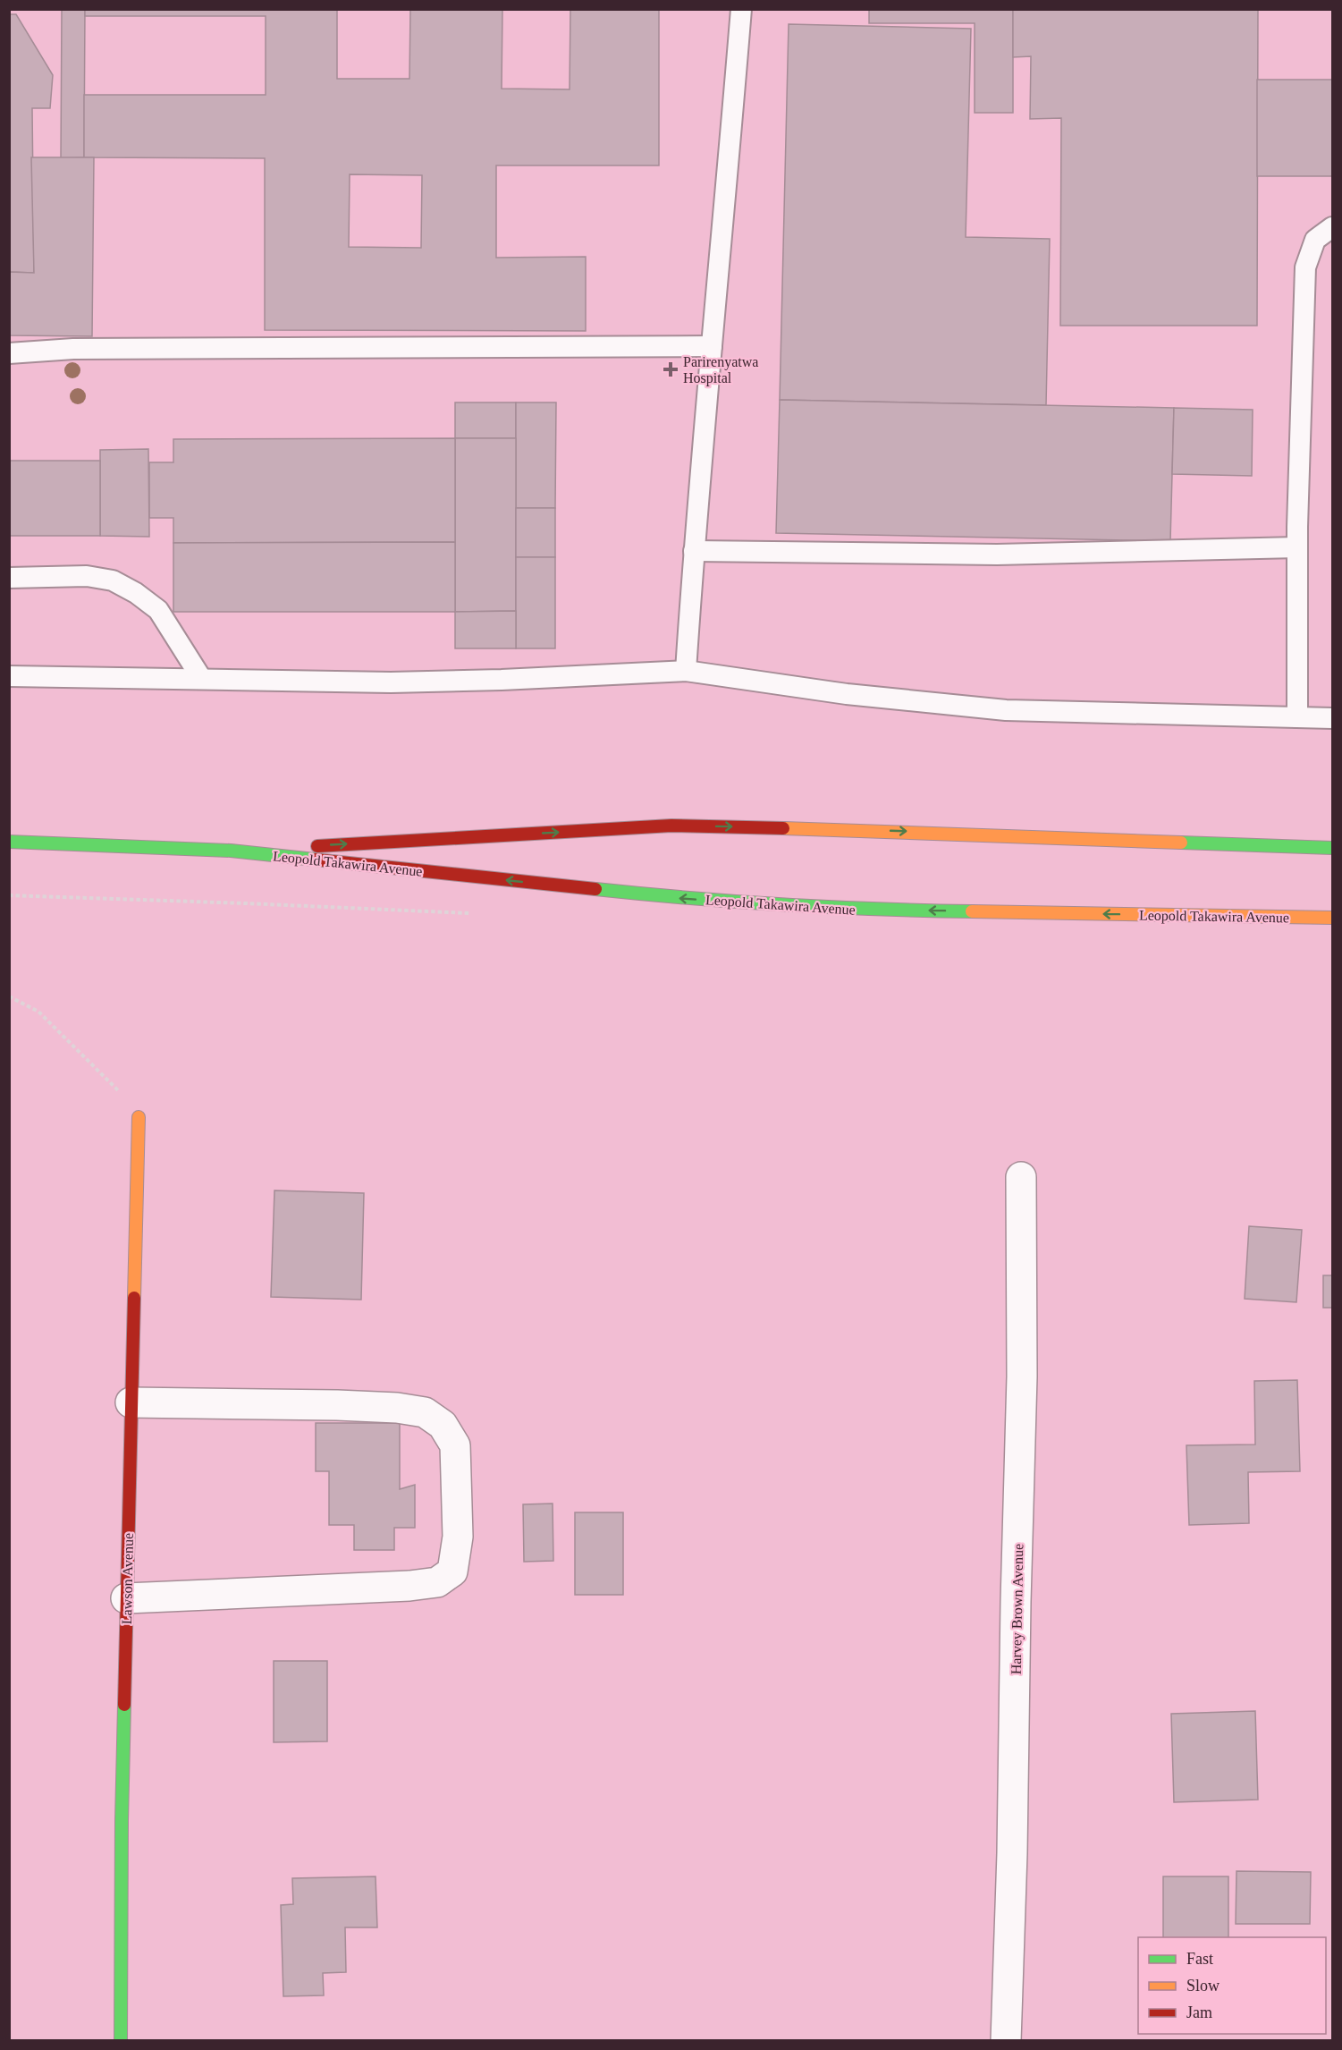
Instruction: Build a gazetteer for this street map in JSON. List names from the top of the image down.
{
  "streets": {
    "main road": ["Leopold Takawira Avenue", "Lawson Avenue"],
    "street": ["Harvey Brown Avenue"]
  },
  "places": {
    "health": ["Parirenyatwa Hospital"]
  },
  "legend": ["Fast", "Slow", "Jam"]
}
